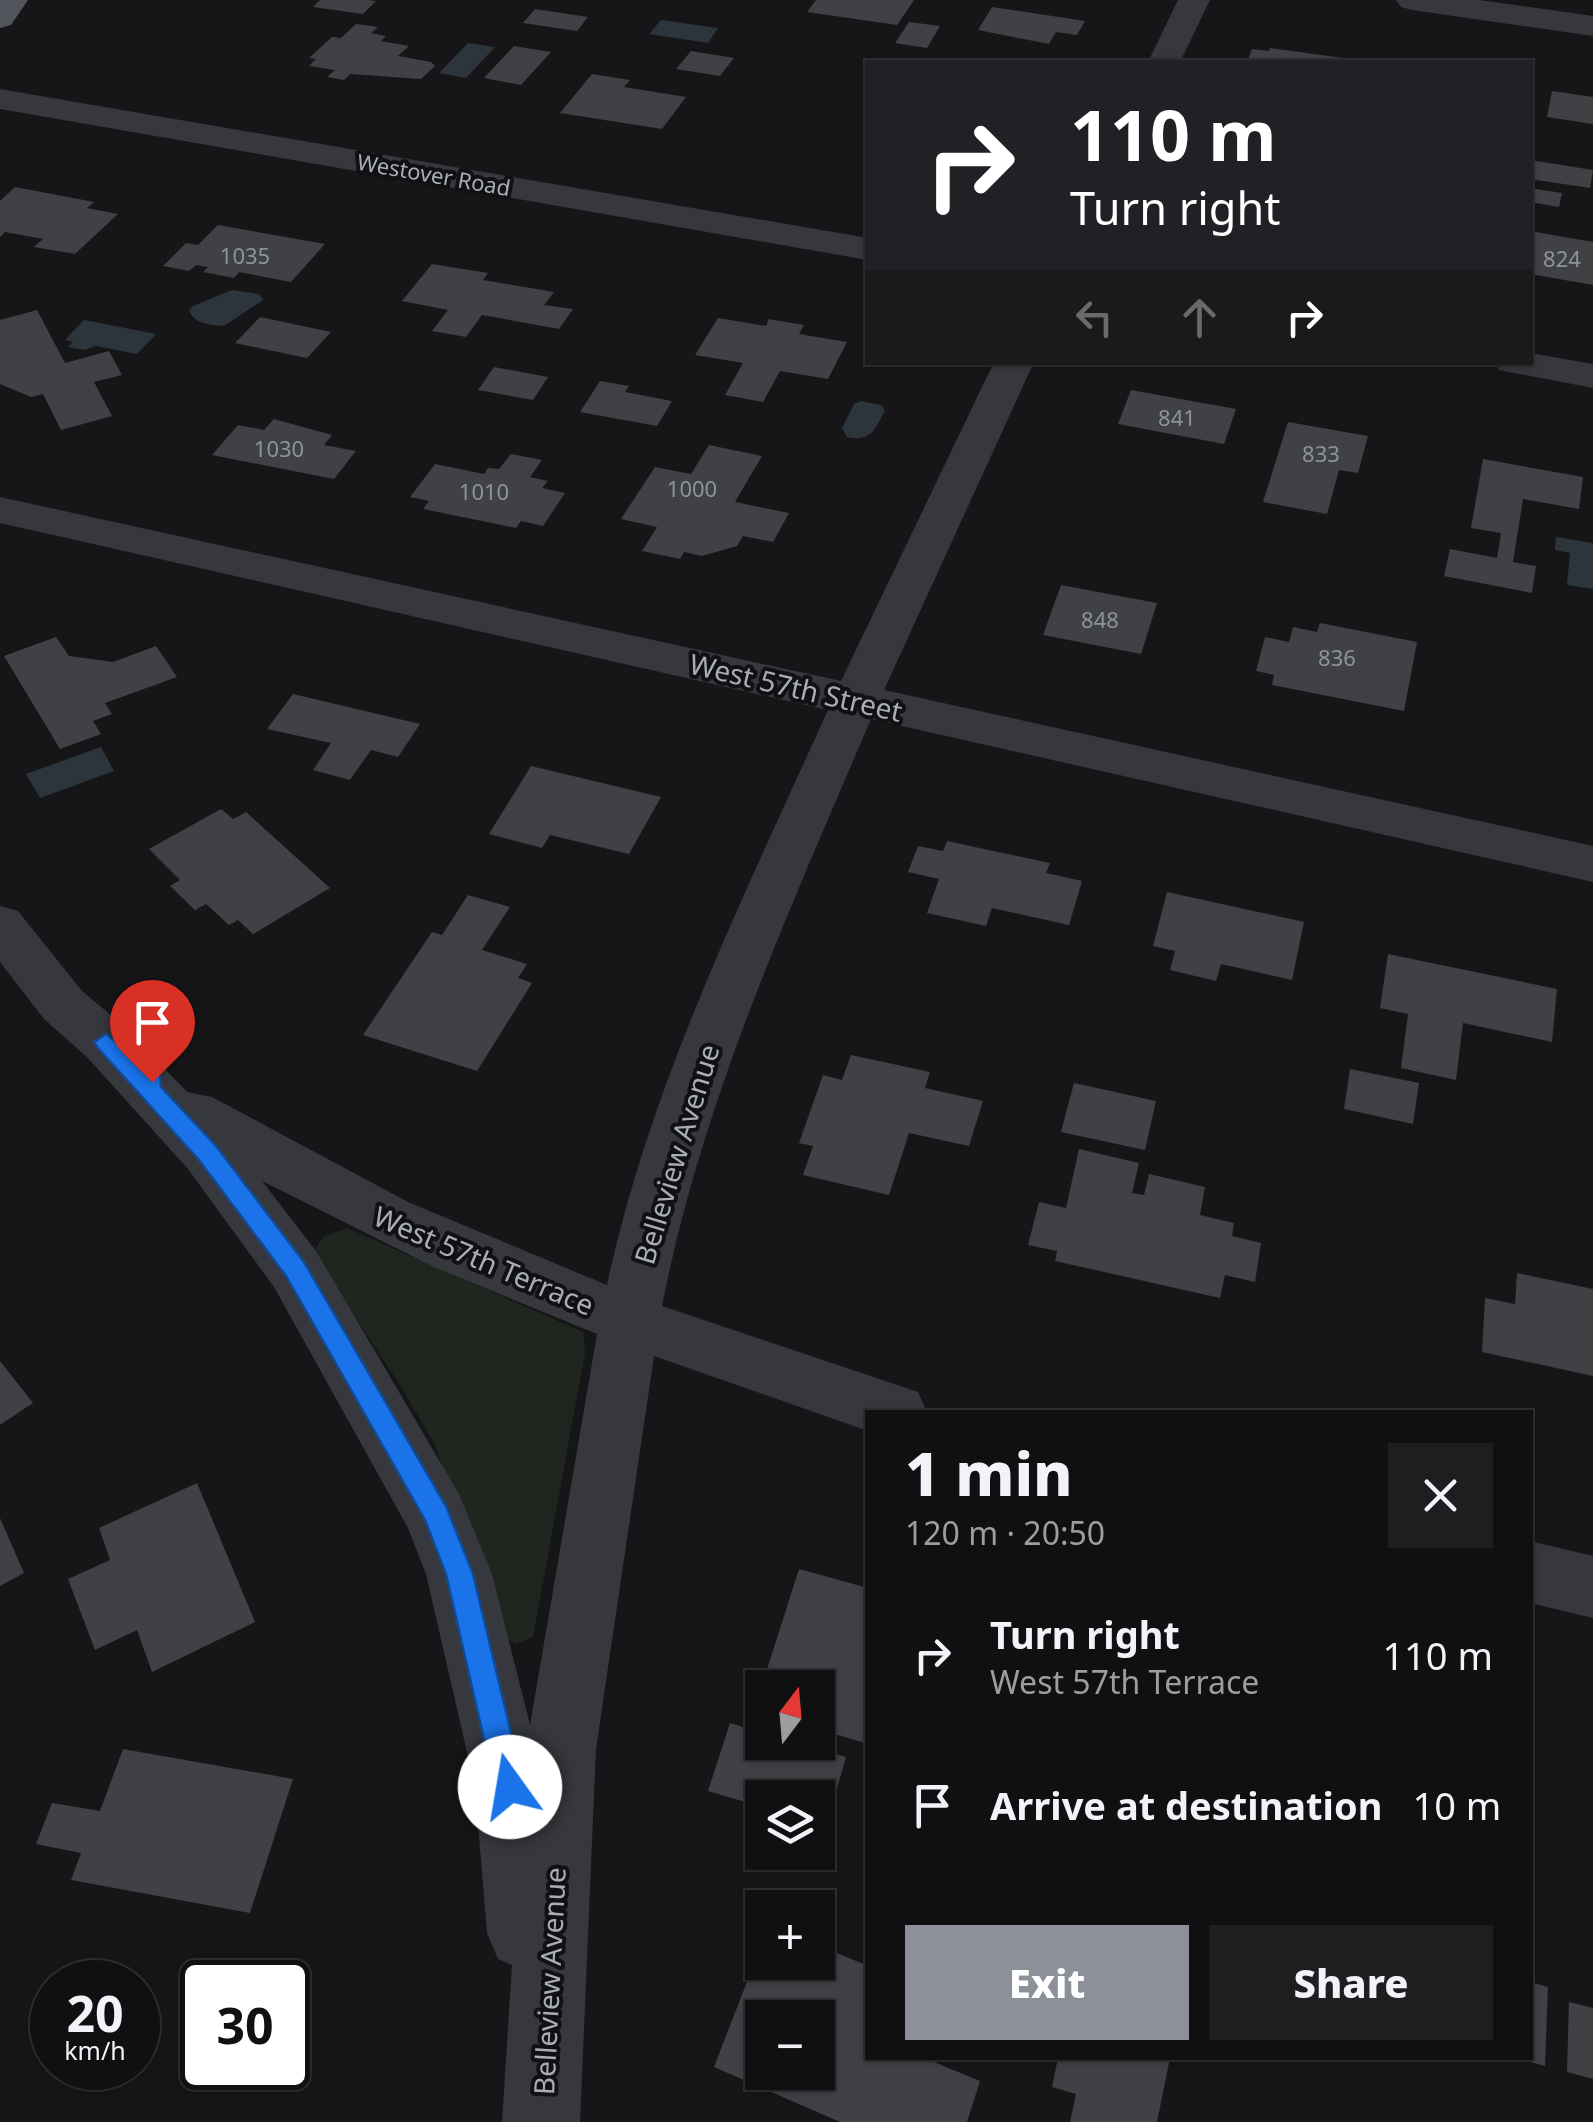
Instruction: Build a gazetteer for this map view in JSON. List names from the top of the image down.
{
  "streets": {
    "street": [
      "Westover Road",
      "West 57th Street",
      "Belleview Avenue",
      "West 57th Terrace"
    ]
  },
  "crossings": [
    ["West 57th Street", "Belleview Avenue"],
    ["Belleview Avenue", "West 57th Terrace"]
  ],
  "house_numbers": [
    "1035",
    "824",
    "841",
    "1030",
    "833",
    "1000",
    "1010",
    "848",
    "836"
  ],
  "north": "top",
  "page": {
    "turn": ["110 m", "Turn right"],
    "heading": ["1 min", "120 m · 20:50"],
    "list": [
      {
        "name": "Turn right",
        "note": "West 57th Terrace",
        "value": "110 m"
      },
      {
        "name": "Arrive at destination",
        "value": "10 m"
      }
    ],
    "map_buttons": ["+", "−"],
    "buttons": ["Exit", "Share"],
    "speed": "20 km/h",
    "limit": "30"
  }
}
